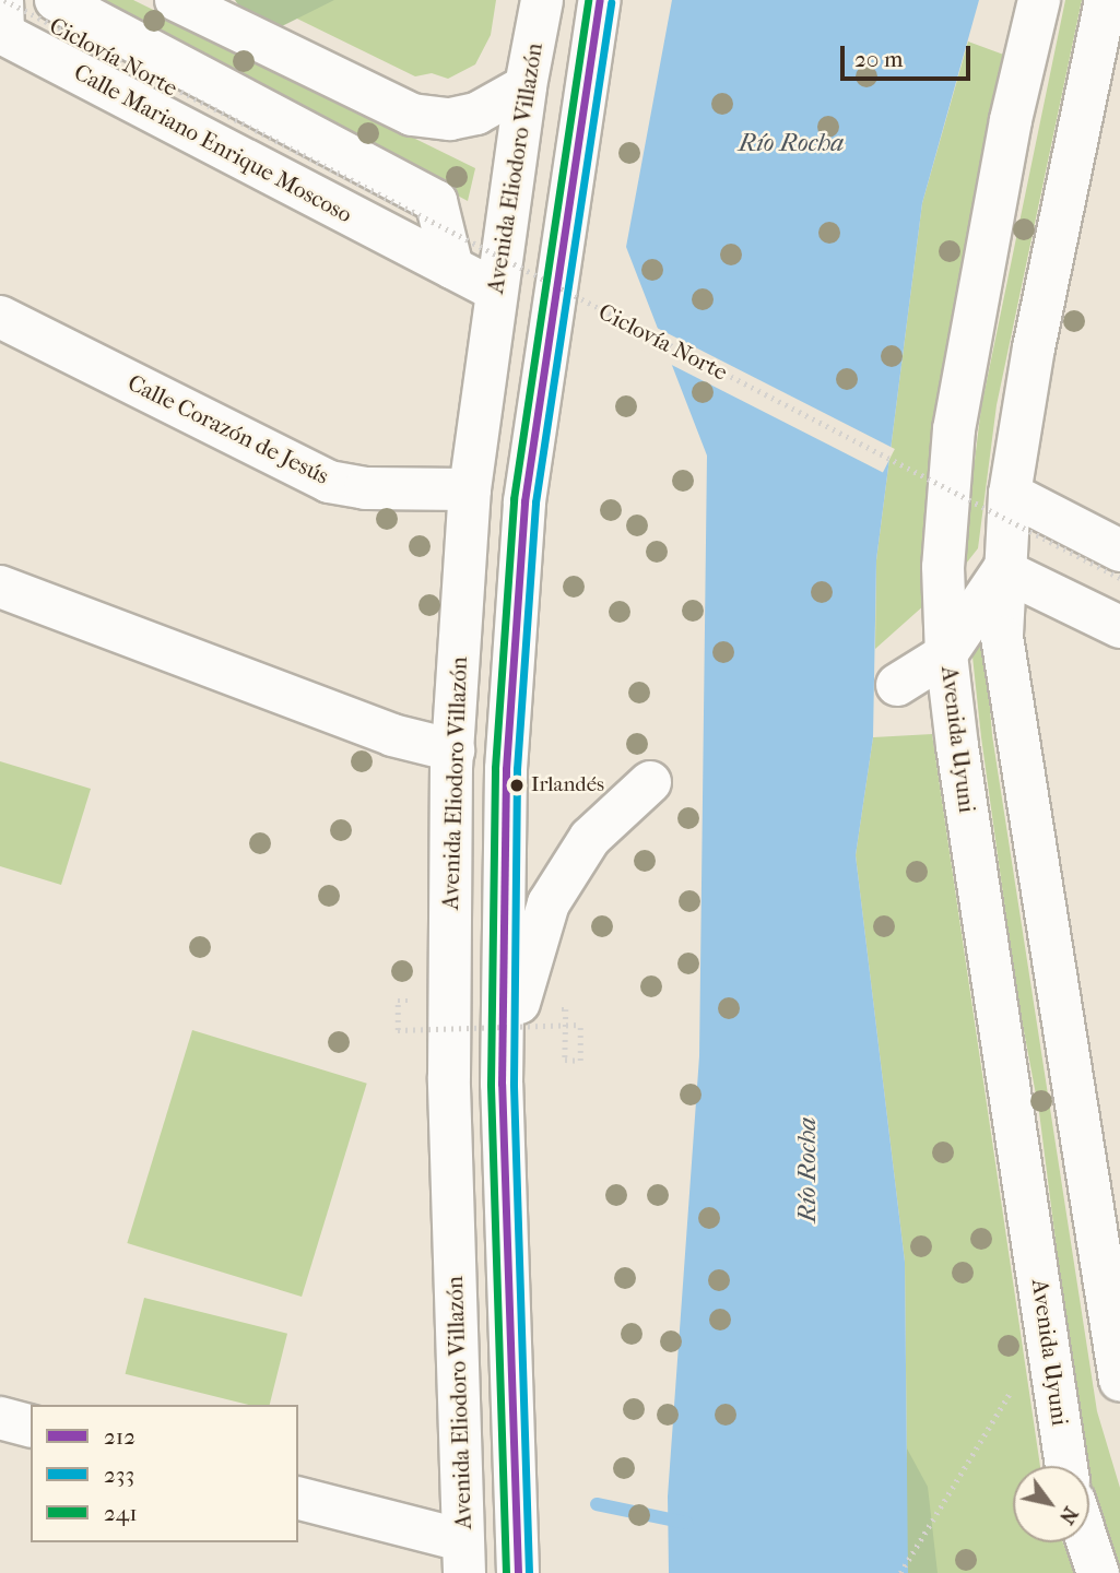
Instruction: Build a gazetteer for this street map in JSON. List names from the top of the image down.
{
  "streets": {
    "main road": [
      "Calle Mariano Enrique Moscoso",
      "Avenida Eliodoro Villazón",
      "Calle Corazón de Jesús",
      "Avenida Uyuni"
    ],
    "path": ["Ciclovía Norte"]
  },
  "crossings": [
    ["Ciclovía Norte", "Calle Mariano Enrique Moscoso"],
    ["Calle Mariano Enrique Moscoso", "Avenida Eliodoro Villazón"],
    ["Avenida Eliodoro Villazón", "Calle Corazón de Jesús"]
  ],
  "water": ["Río Rocha"],
  "places": ["Irlandés"],
  "lines": ["transit line 212", "transit line 241", "transit line 233"],
  "legend": ["212", "233", "241"],
  "scale_bar": "20 m",
  "north": "bottom right"
}
